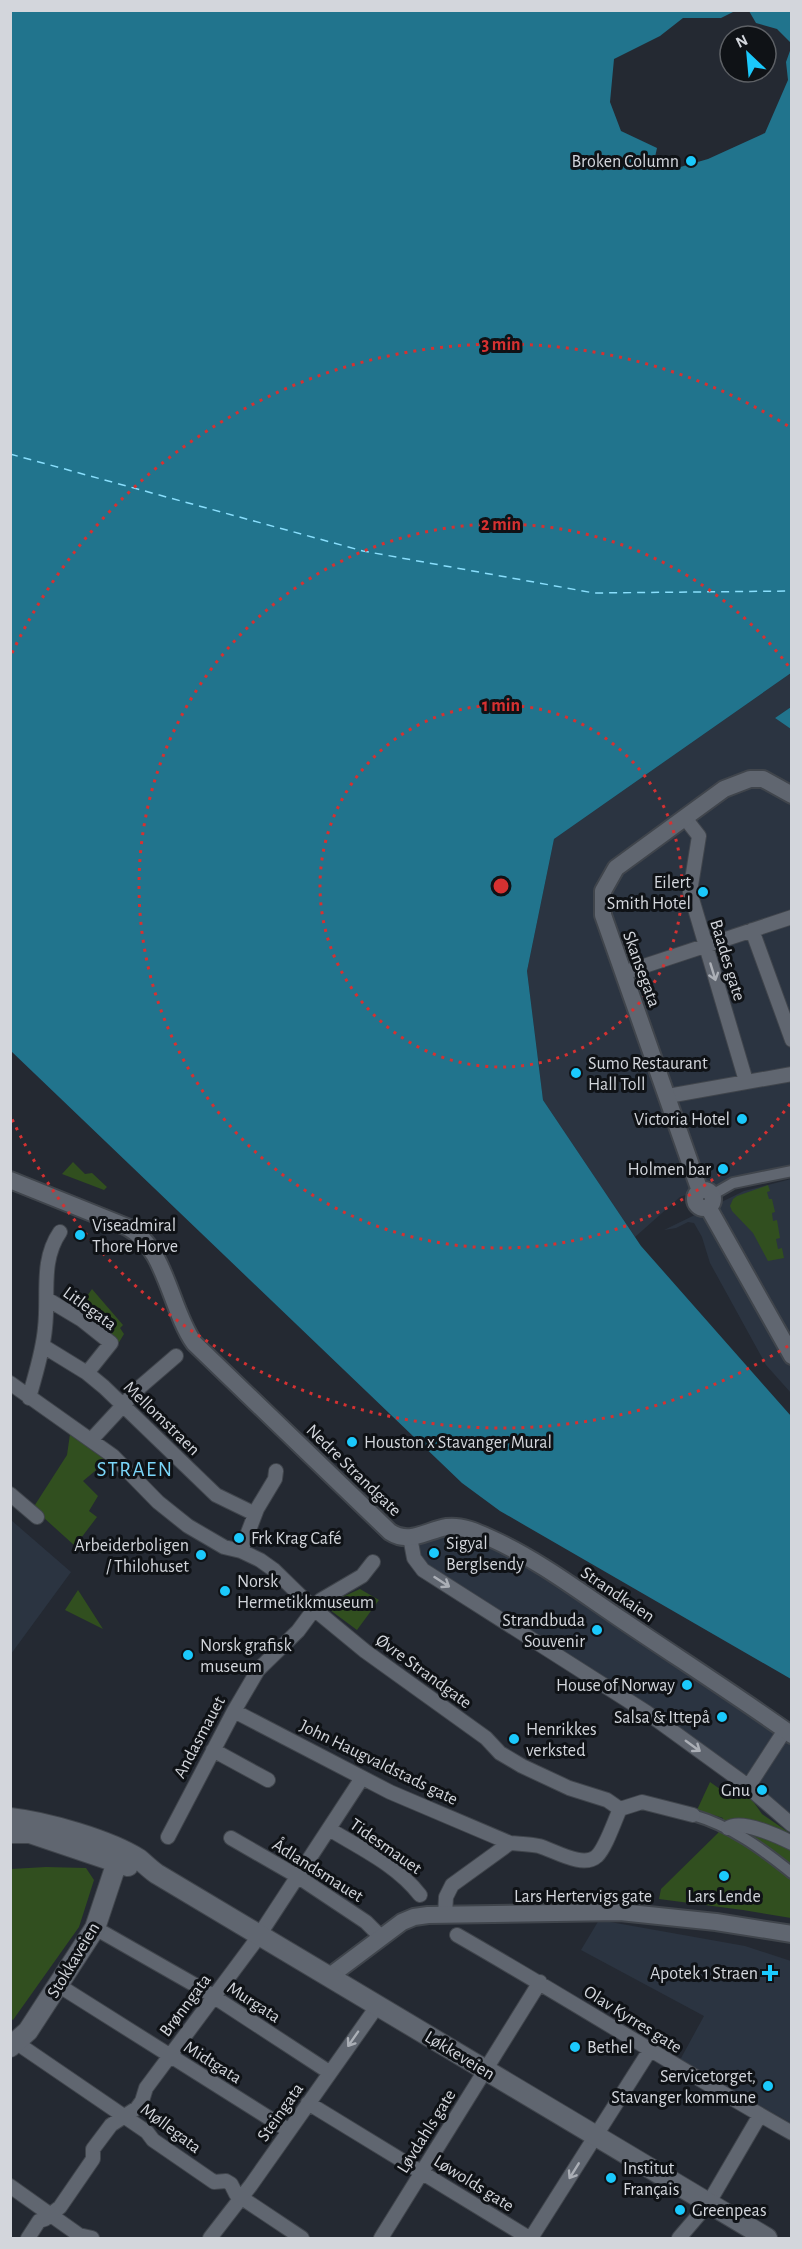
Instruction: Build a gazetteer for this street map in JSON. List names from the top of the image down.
{
  "streets": {
    "main road": ["Stokkaveien", "Løkkeveien"],
    "street": [
      "Baades gate",
      "Skansegata",
      "Litlegata",
      "Mellomstraen",
      "Nedre Strandgate",
      "Strandkaien",
      "Øvre Strandgate",
      "Andasmauet",
      "John Haugvaldstads gate",
      "Tidesmauet",
      "Ådlandsmauet",
      "Lars Hertervigs gate",
      "Murgata",
      "Brønngata",
      "Olav Kyrres gate",
      "Midtgata",
      "Steingata",
      "Møllegata",
      "Løvdahls gate",
      "Løwolds gate"
    ]
  },
  "crossings": [
    ["Baades gate", "Skansegata"],
    ["Litlegata", "Mellomstraen"],
    ["Nedre Strandgate", "Strandkaien"],
    ["Øvre Strandgate", "Andasmauet"],
    ["Øvre Strandgate", "John Haugvaldstads gate"],
    ["Andasmauet", "John Haugvaldstads gate"],
    ["John Haugvaldstads gate", "Brønngata"],
    ["Tidesmauet", "Brønngata"],
    ["Ådlandsmauet", "Lars Hertervigs gate"],
    ["Ådlandsmauet", "Brønngata"],
    ["Lars Hertervigs gate", "Løkkeveien"],
    ["Stokkaveien", "Murgata"],
    ["Stokkaveien", "Løkkeveien"],
    ["Stokkaveien", "Midtgata"],
    ["Stokkaveien", "Møllegata"],
    ["Murgata", "Brønngata"],
    ["Murgata", "Steingata"],
    ["Brønngata", "Løkkeveien"],
    ["Brønngata", "Midtgata"],
    ["Brønngata", "Møllegata"],
    ["Olav Kyrres gate", "Løvdahls gate"],
    ["Løkkeveien", "Steingata"],
    ["Løkkeveien", "Løvdahls gate"],
    ["Midtgata", "Steingata"],
    ["Steingata", "Møllegata"],
    ["Steingata", "Løwolds gate"],
    ["Løvdahls gate", "Løwolds gate"]
  ],
  "one_way": ["Nedre Strandgate"],
  "districts": ["STRAEN"],
  "places": {
    "other": [
      "Broken Column",
      "Eilert Smith Hotel",
      "Sumo Restaurant Hall Toll",
      "Victoria Hotel",
      "Holmen bar",
      "Viseadmiral Thore Horve",
      "Houston x Stavanger Mural",
      "Frk Krag Café",
      "Sigyal Berglsendy",
      "Arbeiderboligen / Thilohuset",
      "Norsk Hermetikkmuseum",
      "Strandbuda Souvenir",
      "Norsk grafisk museum",
      "House of Norway",
      "Salsa & Ittepå",
      "Henrikkes verksted",
      "Gnu",
      "Lars Lende",
      "Bethel",
      "Servicetorget, Stavanger kommune",
      "Institut Français",
      "Greenpeas"
    ],
    "health": ["Apotek 1 Straen"]
  },
  "north": "top left",
  "rings": ["3 min", "2 min", "1 min"]
}
